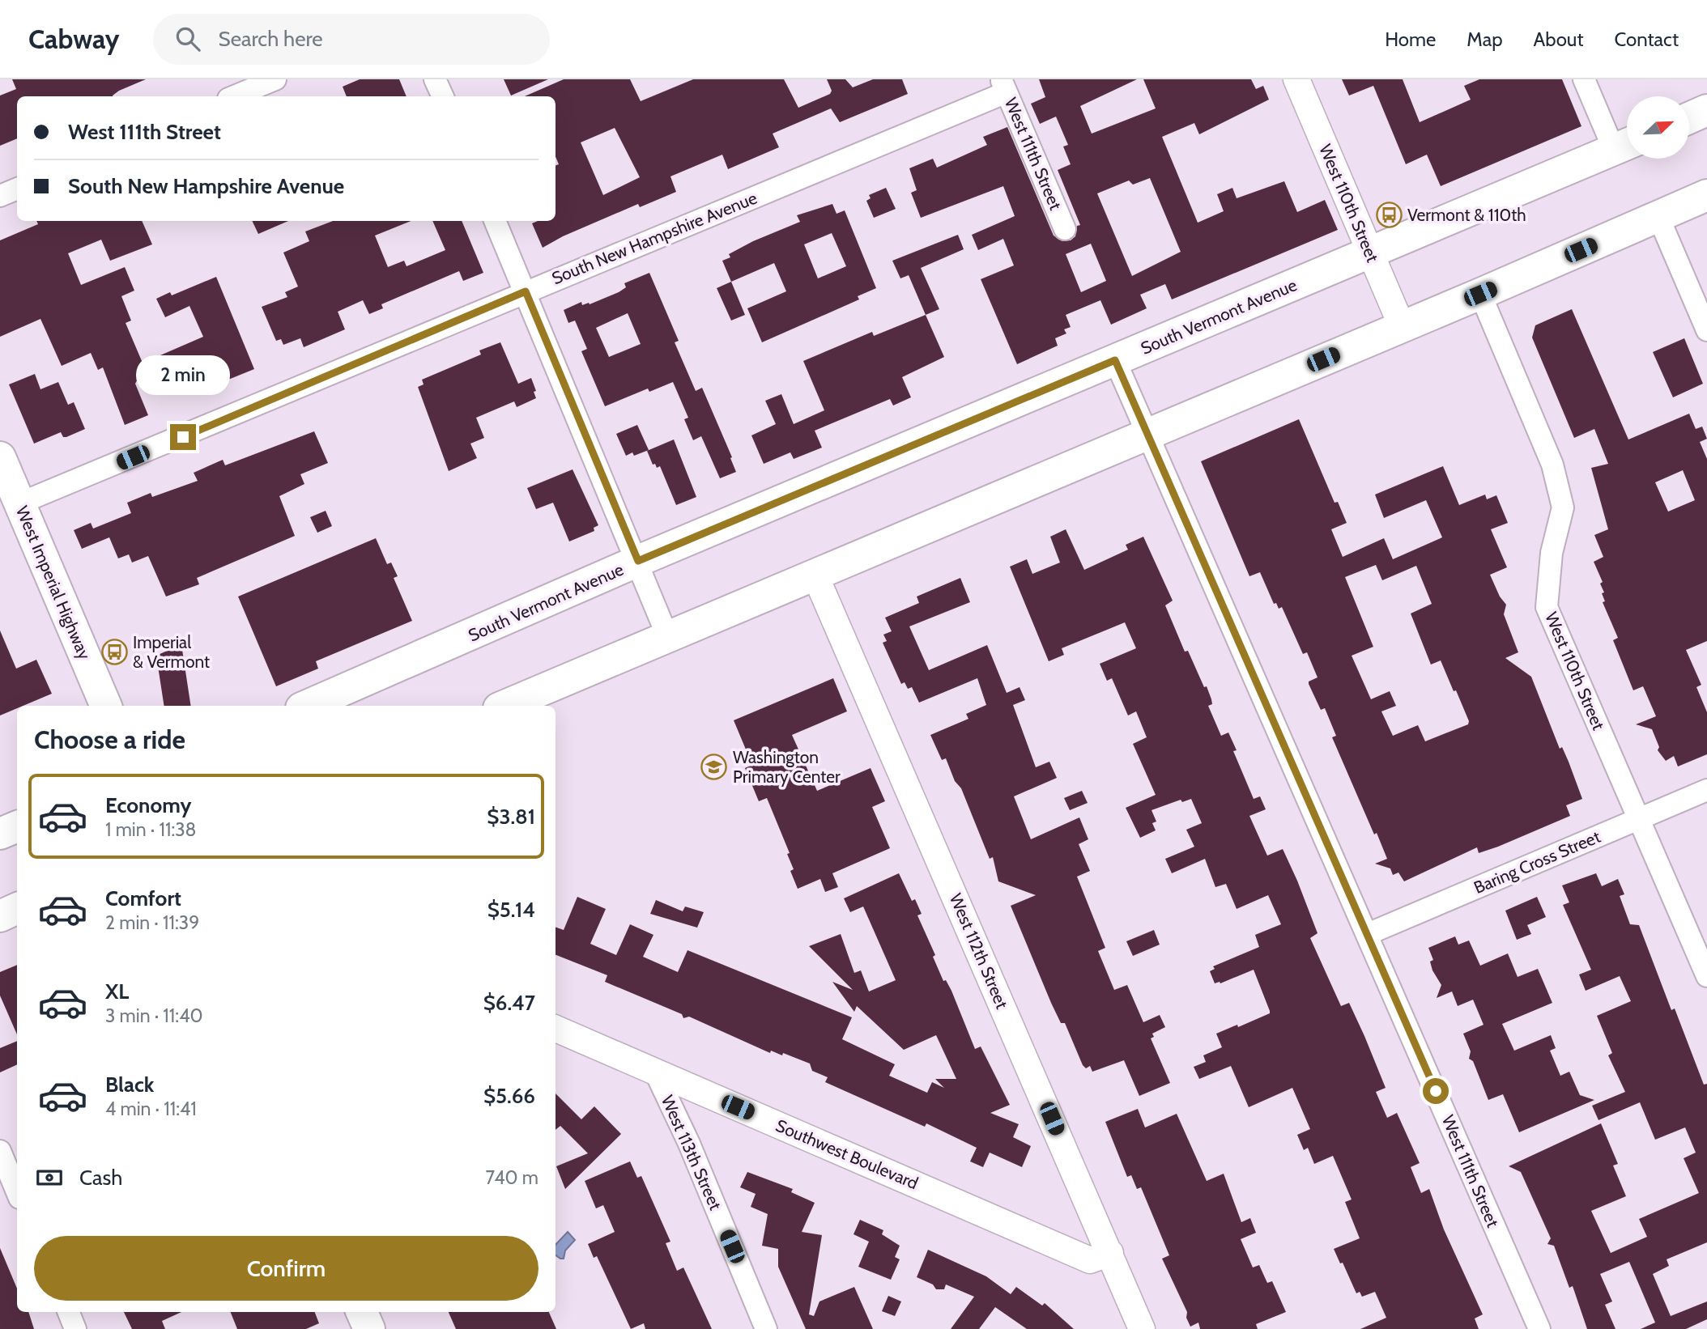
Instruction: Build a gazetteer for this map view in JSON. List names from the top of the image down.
{
  "streets": {
    "main road": ["South Vermont Avenue", "West Imperial Highway"],
    "street": [
      "West 111th Street",
      "West 110th Street",
      "South New Hampshire Avenue",
      "Baring Cross Street",
      "West 112th Street",
      "West 113th Street",
      "Southwest Boulevard"
    ]
  },
  "crossings": [
    ["West 111th Street", "South New Hampshire Avenue"],
    ["West 111th Street", "South Vermont Avenue"],
    ["West 111th Street", "Baring Cross Street"],
    ["West 110th Street", "South Vermont Avenue"],
    ["West 110th Street", "Baring Cross Street"],
    ["South New Hampshire Avenue", "West Imperial Highway"],
    ["West 112th Street", "Southwest Boulevard"],
    ["West 113th Street", "Southwest Boulevard"]
  ],
  "places": {
    "bus stop": ["Vermont & 110th", "Imperial & Vermont"],
    "school or university": ["Washington Primary Center"]
  },
  "north": "top right",
  "page": {
    "header": "Cabway",
    "search": "Search here",
    "nav": [
      "Home",
      "Map",
      "About",
      "Contact"
    ],
    "banner": ["West 111th Street", "South New Hampshire Avenue"],
    "bubble": "2 min",
    "heading": "Choose a ride",
    "list": [
      {
        "name": "Economy",
        "note": "1 min · 11:38",
        "value": "$3.81"
      },
      {
        "name": "Comfort",
        "note": "2 min · 11:39",
        "value": "$5.14"
      },
      {
        "name": "XL",
        "note": "3 min · 11:40",
        "value": "$6.47"
      },
      {
        "name": "Black",
        "note": "4 min · 11:41",
        "value": "$5.66"
      }
    ],
    "pay": ["Cash", "740 m"],
    "buttons": "Confirm"
  }
}
